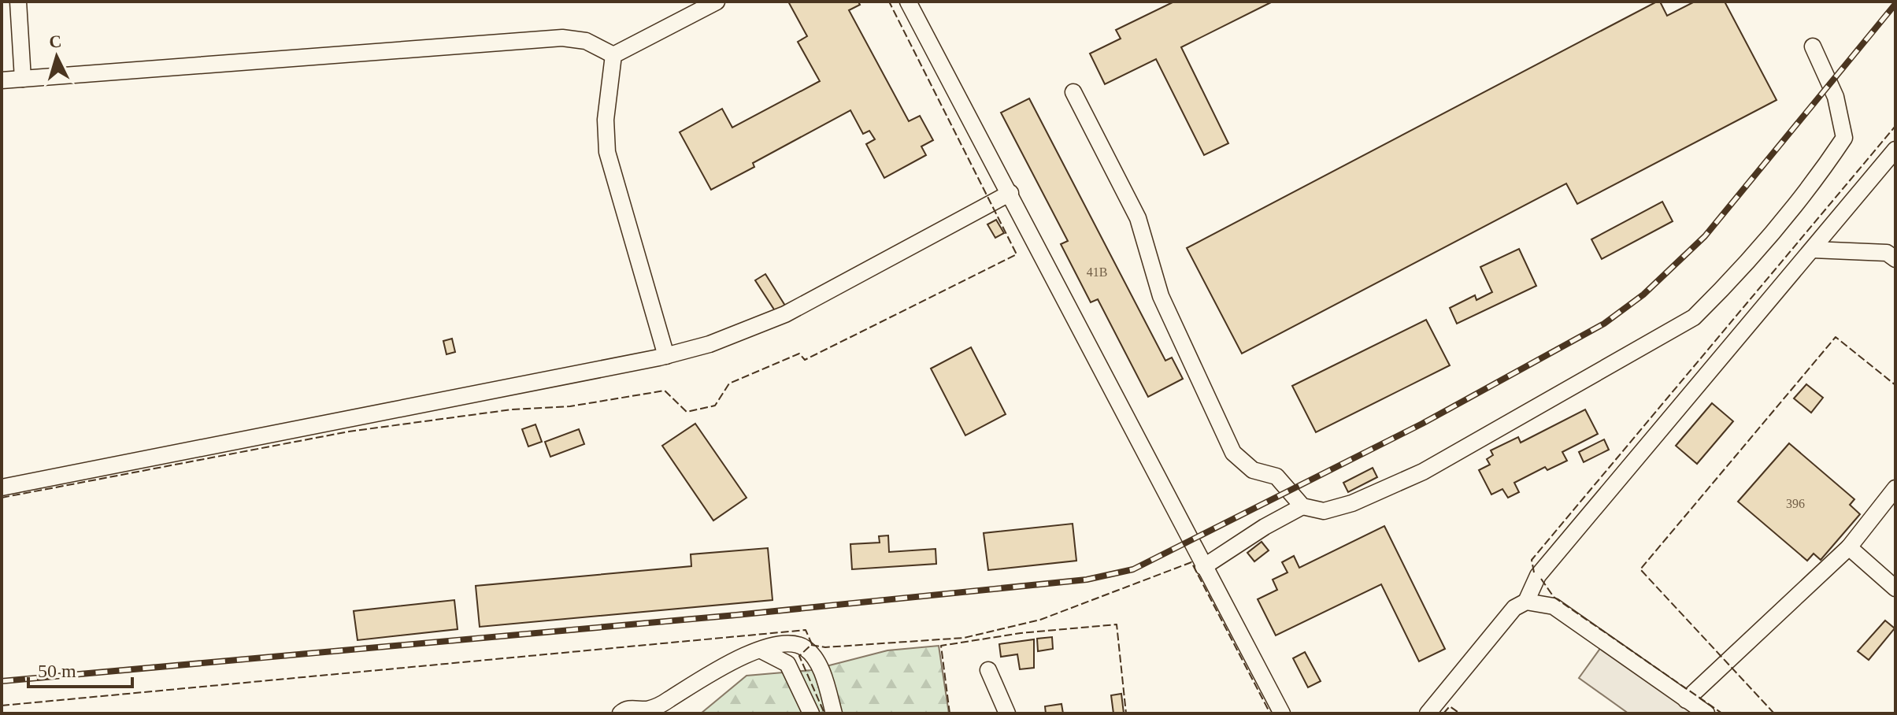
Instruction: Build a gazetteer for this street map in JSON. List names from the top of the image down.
{
  "house_numbers": ["41В", "396"],
  "scale_bar": "50 m",
  "north": "top"
}
